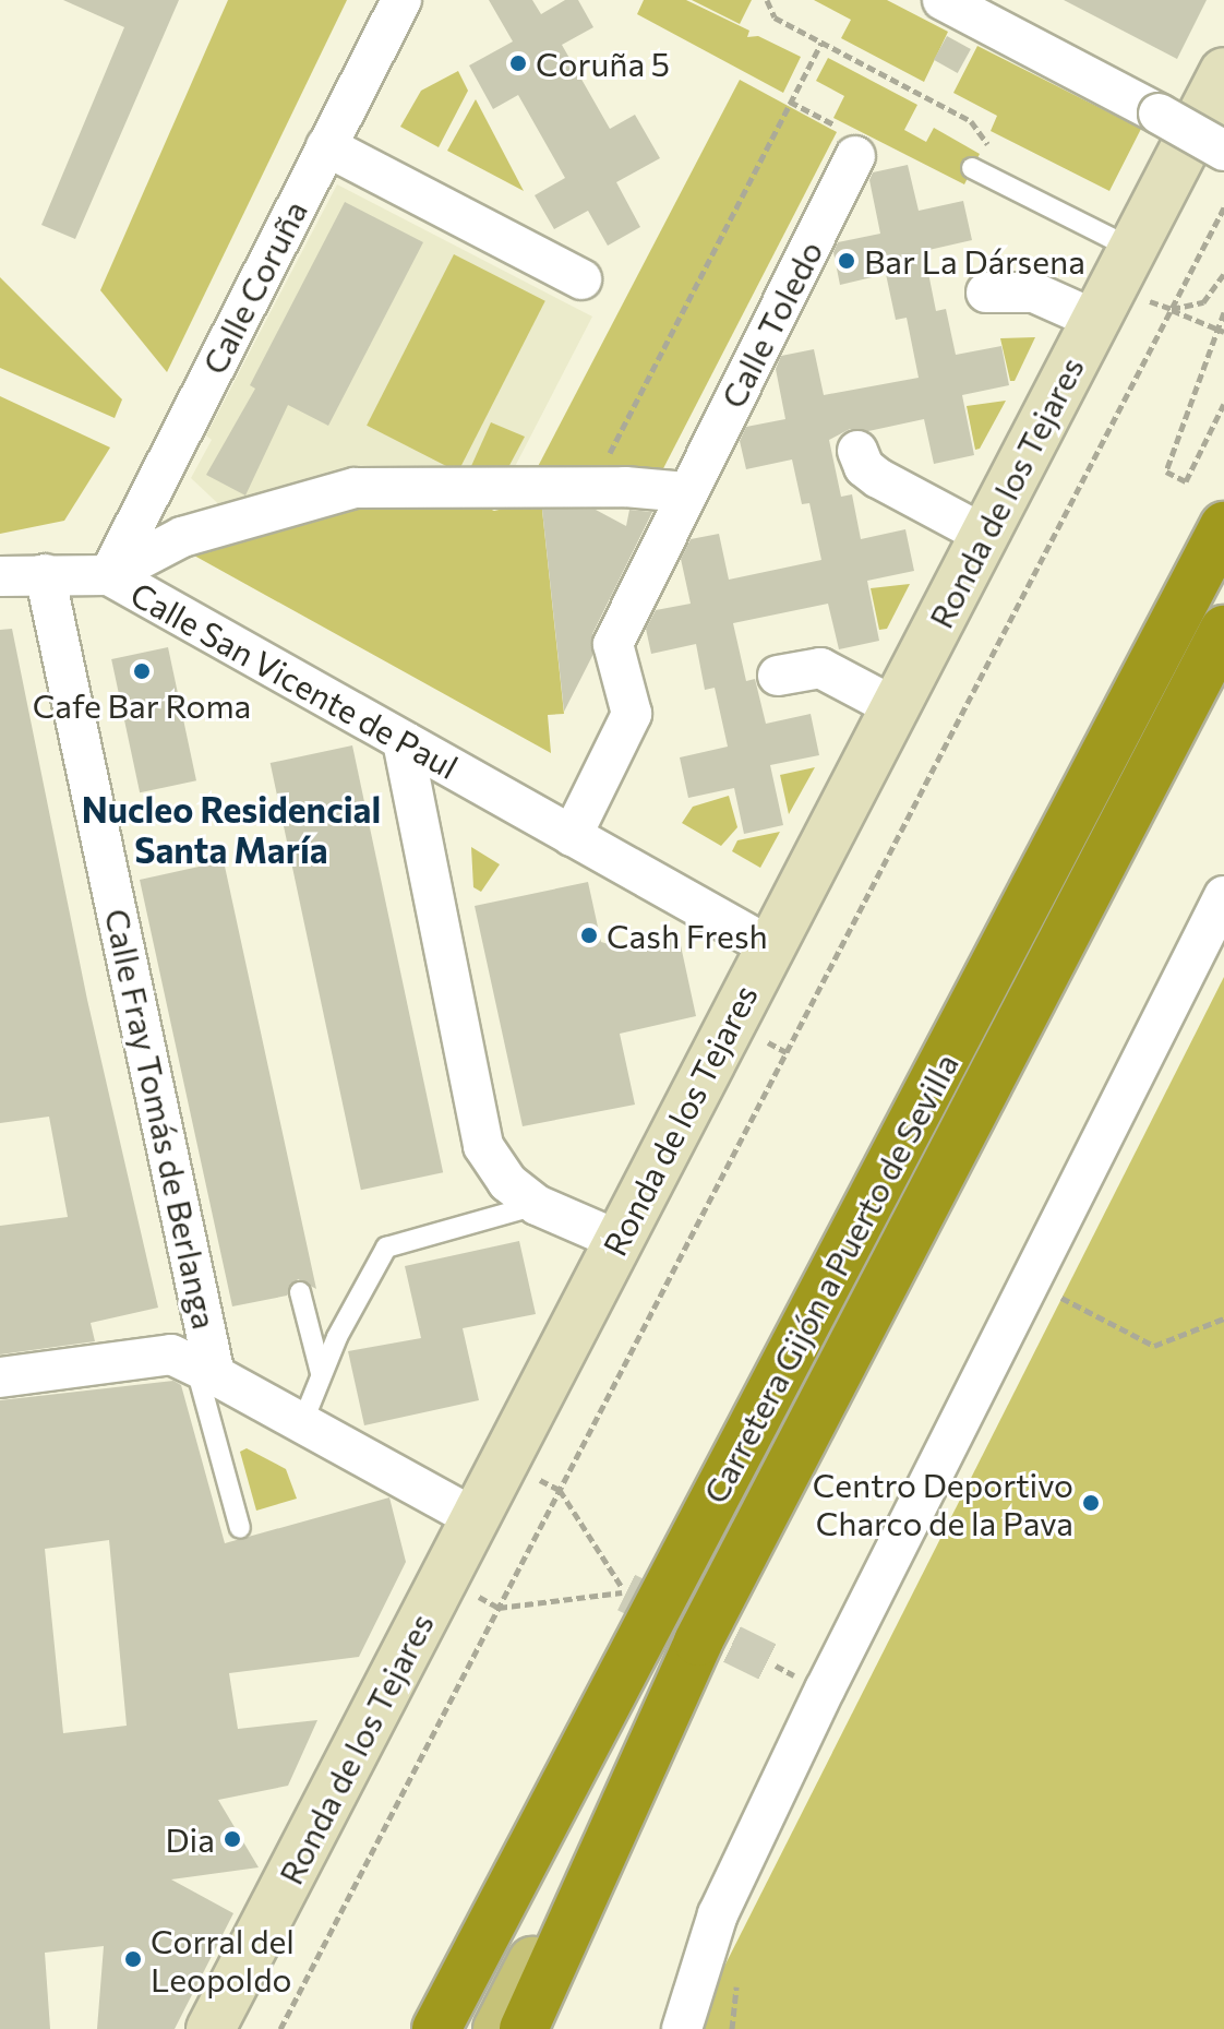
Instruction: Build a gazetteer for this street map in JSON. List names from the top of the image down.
{
  "streets": {
    "highway": ["Carretera Gijón a Puerto de Sevilla"],
    "street": [
      "Calle Coruña",
      "Calle Toledo",
      "Ronda de los Tejares",
      "Calle San Vicente de Paul",
      "Calle Fray Tomás de Berlanga"
    ]
  },
  "crossings": [
    ["Calle Coruña", "Calle San Vicente de Paul"],
    ["Calle Toledo", "Calle San Vicente de Paul"],
    ["Ronda de los Tejares", "Calle San Vicente de Paul"],
    ["Ronda de los Tejares", "Calle Fray Tomás de Berlanga"]
  ],
  "districts": ["Nucleo Residencial Santa María"],
  "places": [
    "Coruña 5",
    "Bar La Dársena",
    "Cafe Bar Roma",
    "Cash Fresh",
    "Centro Deportivo Charco de la Pava",
    "Dia",
    "Corral del Leopoldo"
  ]
}
